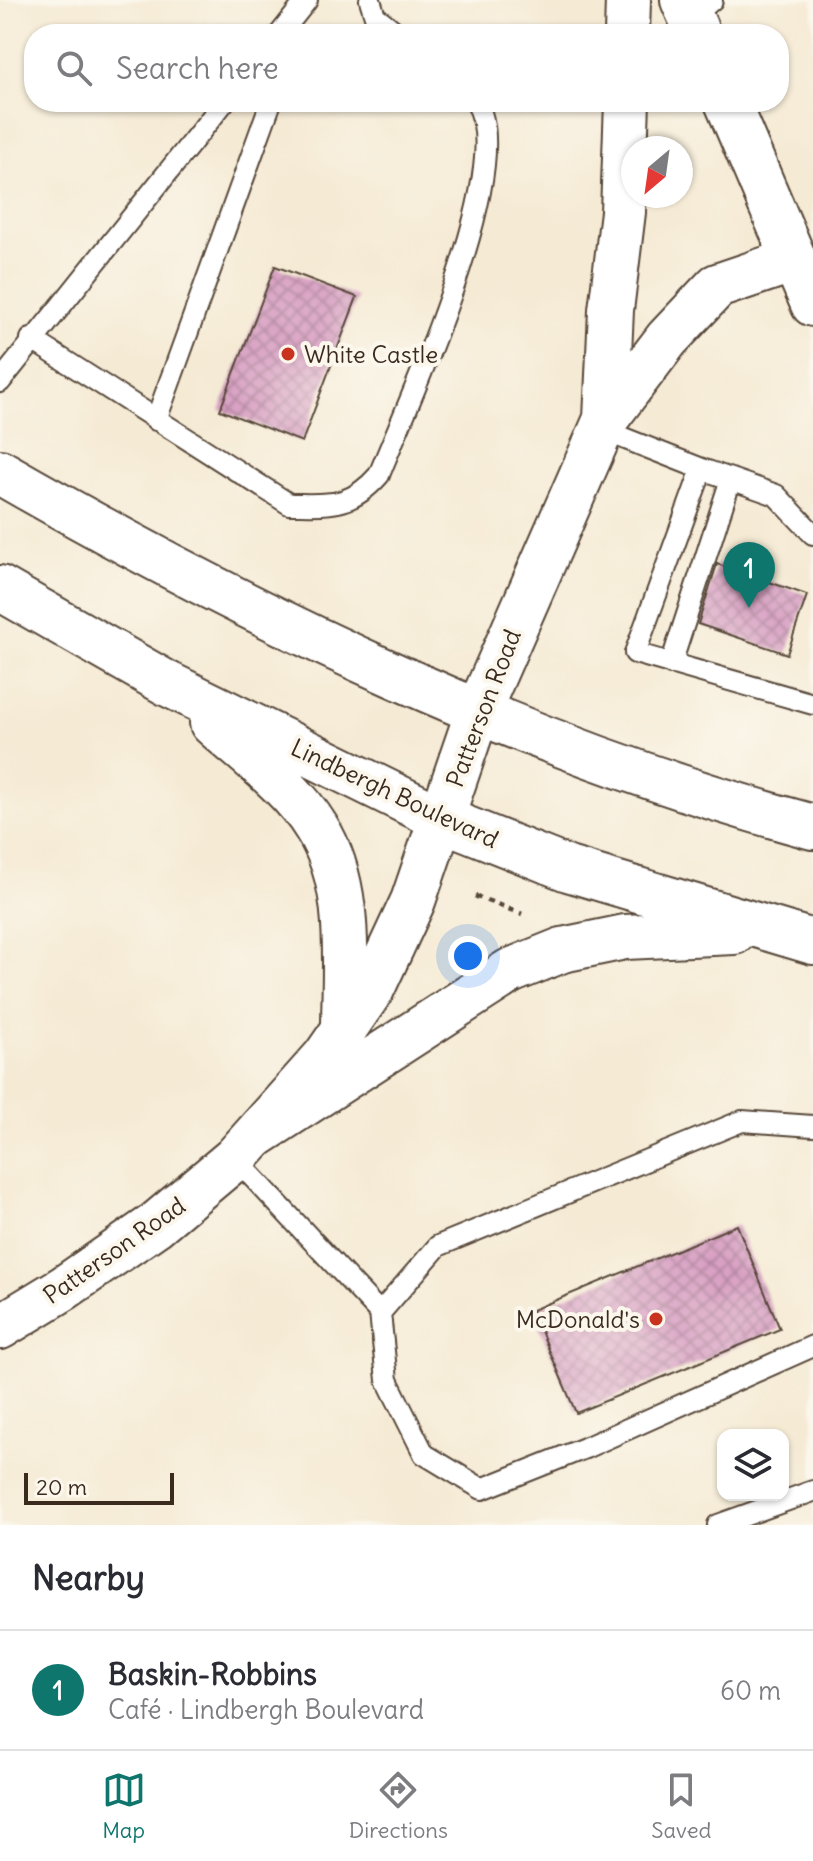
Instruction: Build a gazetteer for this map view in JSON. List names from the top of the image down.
{
  "streets": {
    "main road": ["Patterson Road", "Lindbergh Boulevard"]
  },
  "crossings": [
    ["Patterson Road", "Lindbergh Boulevard"]
  ],
  "places": ["White Castle", "McDonald's"],
  "scale_bar": "20 m",
  "north": "bottom left",
  "page": {
    "search": "Search here",
    "pins": "1",
    "scale": "20 m",
    "heading": "Nearby",
    "list": [
      {
        "mark": "1",
        "name": "Baskin-Robbins",
        "note": "Café · Lindbergh Boulevard",
        "value": "60 m"
      }
    ],
    "nav": ["Map", "Directions", "Saved"]
  }
}
